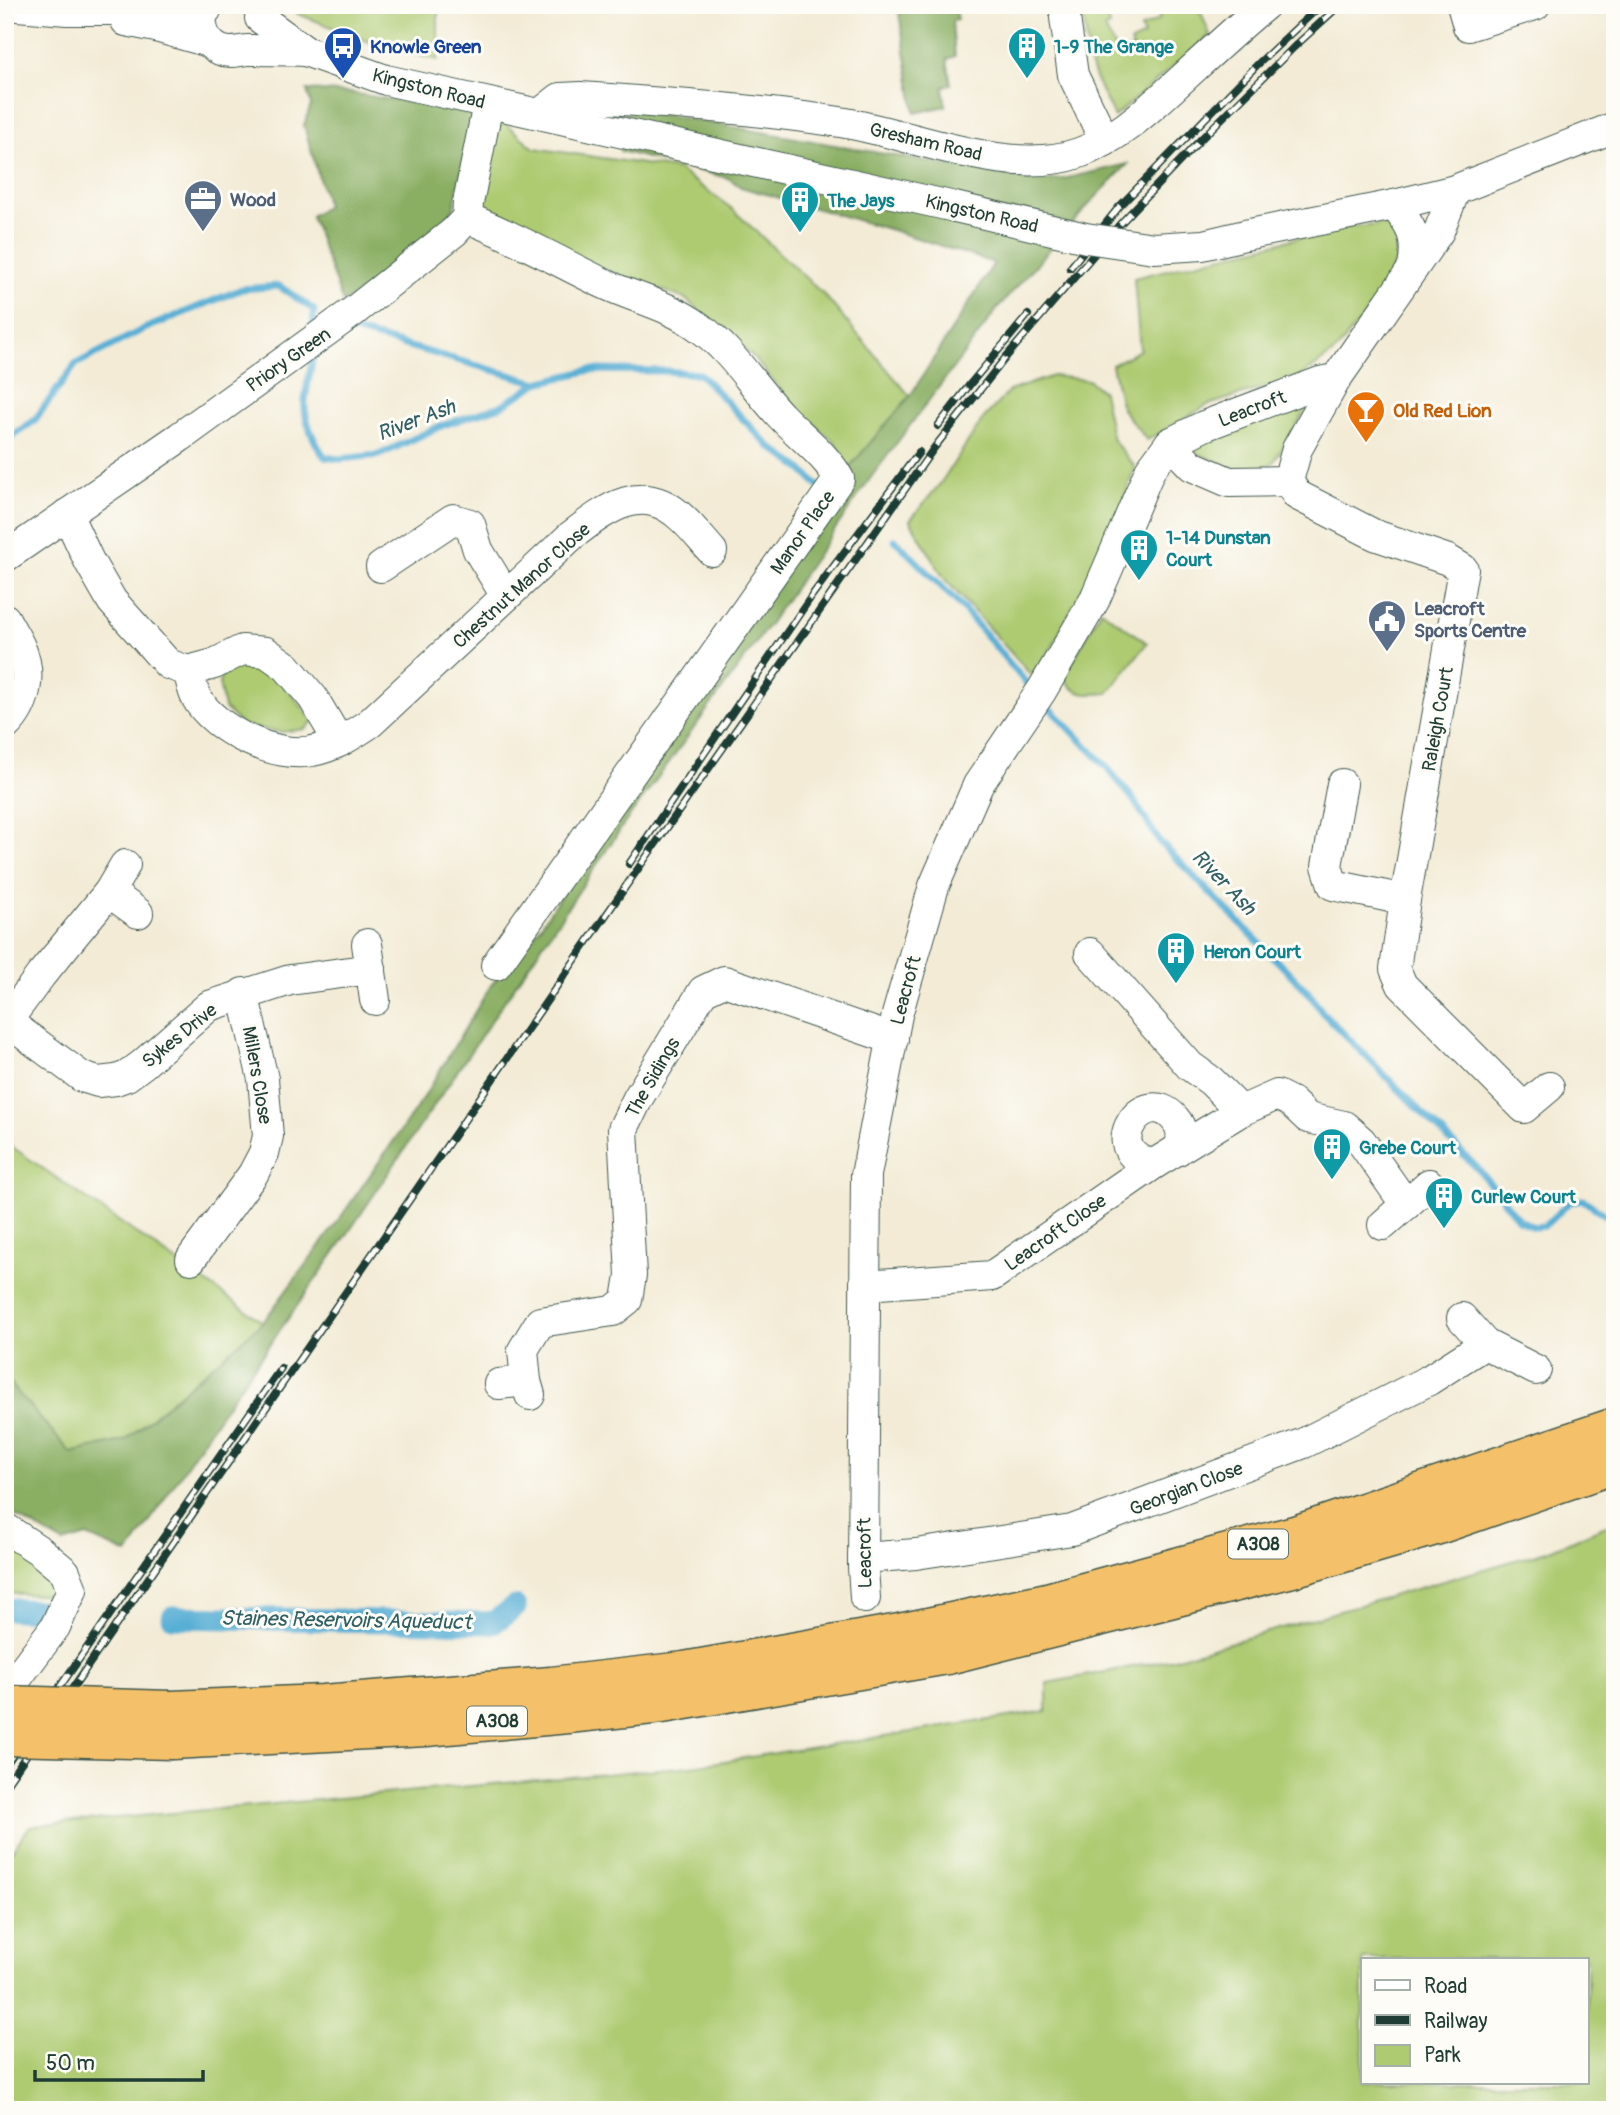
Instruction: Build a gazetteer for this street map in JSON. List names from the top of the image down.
{
  "streets": {
    "highway": ["A308"],
    "street": [
      "Kingston Road",
      "Gresham Road",
      "Priory Green",
      "Leacroft",
      "Manor Place",
      "Chestnut Manor Close",
      "Raleigh Court",
      "Sykes Drive",
      "Millers Close",
      "The Sidings",
      "Leacroft Close",
      "Georgian Close"
    ]
  },
  "crossings": [
    ["Kingston Road", "Gresham Road"],
    ["Kingston Road", "Leacroft"],
    ["Priory Green", "Manor Place"],
    ["Leacroft", "Raleigh Court"],
    ["Leacroft", "The Sidings"],
    ["Leacroft", "Leacroft Close"],
    ["Leacroft", "Georgian Close"],
    ["Sykes Drive", "Millers Close"]
  ],
  "water": ["River Ash", "Staines Reservoirs Aqueduct"],
  "places": {
    "bus stop": ["Knowle Green"],
    "building": [
      "1-9 The Grange",
      "The Jays",
      "1-14 Dunstan Court",
      "Heron Court",
      "Grebe Court",
      "Curlew Court"
    ],
    "office": ["Wood"],
    "bar": ["Old Red Lion"],
    "public building": ["Leacroft Sports Centre"]
  },
  "legend": ["Road", "Railway", "Park"],
  "scale_bar": "50 m"
}
